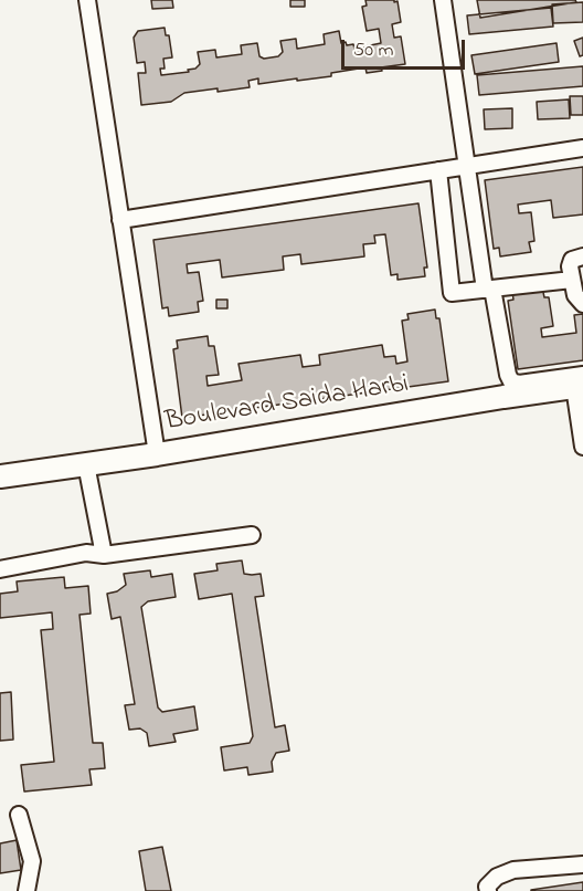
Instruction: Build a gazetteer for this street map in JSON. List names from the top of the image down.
{
  "streets": {
    "street": ["Boulevard Saida Harbi"]
  },
  "scale_bar": "50 m"
}
